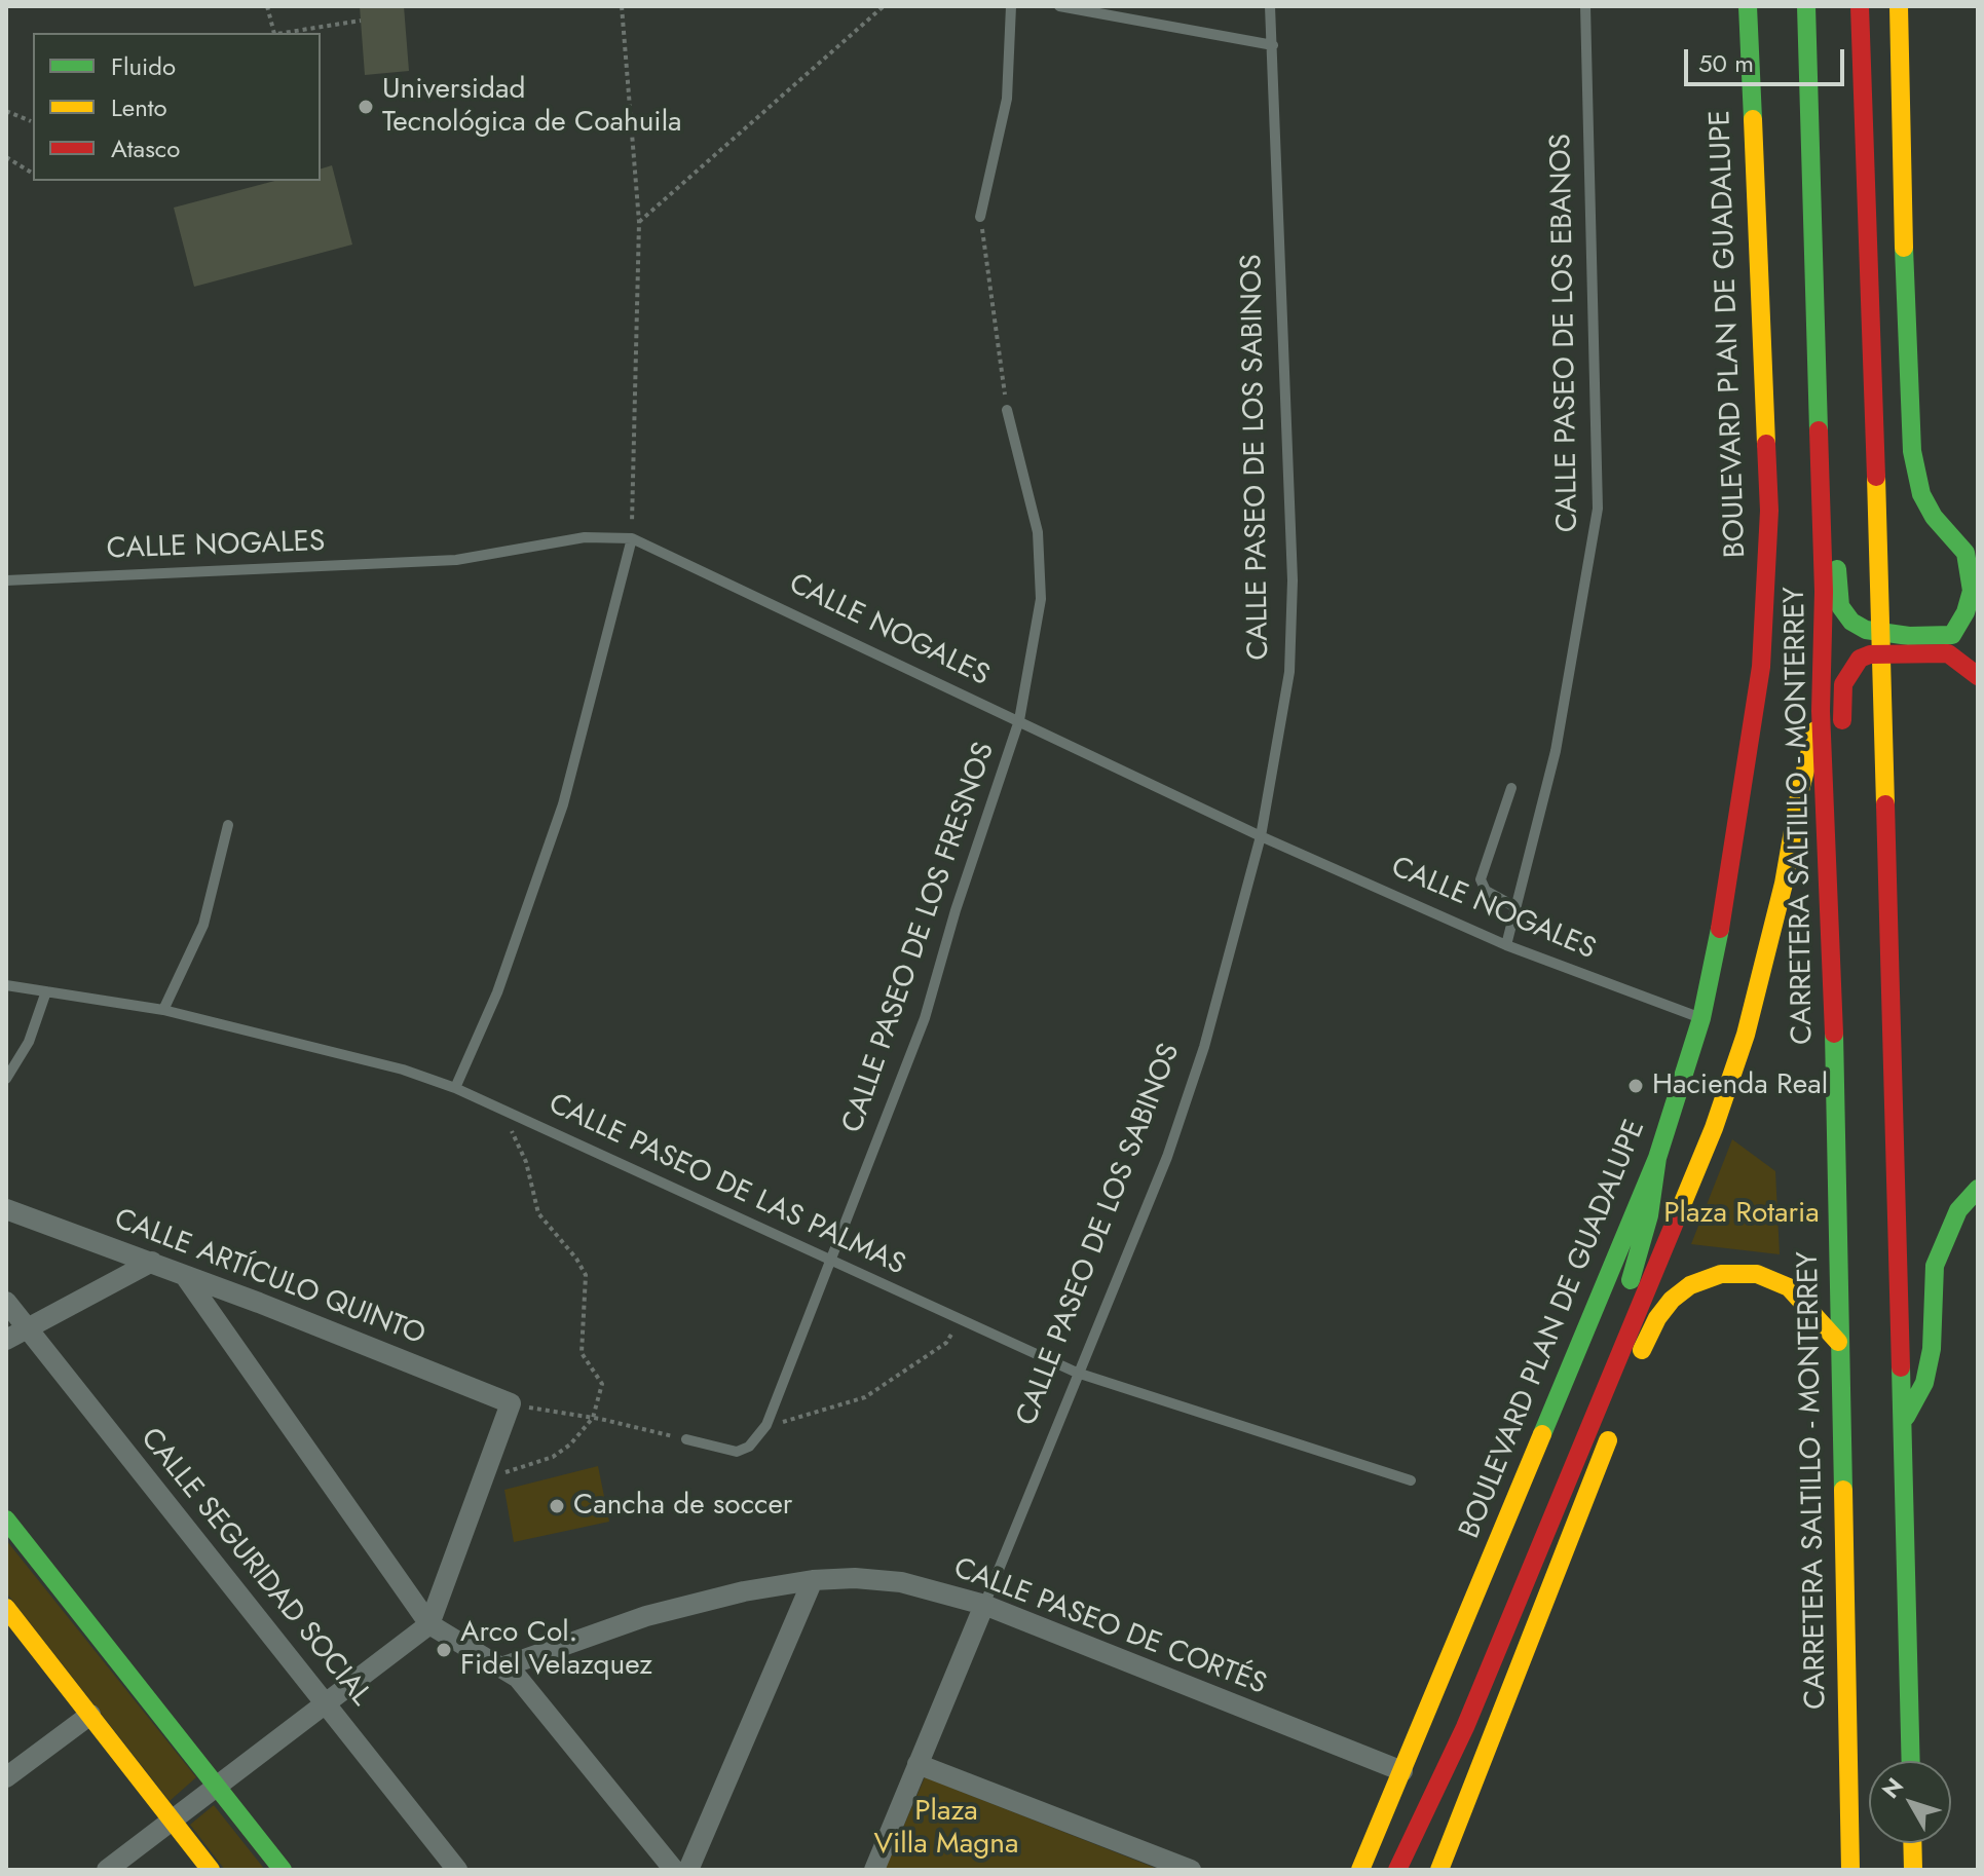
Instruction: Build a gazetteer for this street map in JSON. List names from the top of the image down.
{
  "streets": {
    "main road": ["BOULEVARD PLAN DE GUADALUPE", "CARRETERA SALTILLO - MONTERREY"],
    "street": [
      "CALLE PASEO DE LOS SABINOS",
      "CALLE ARTÍCULO QUINTO",
      "CALLE SEGURIDAD SOCIAL",
      "CALLE PASEO DE CORTÉS"
    ],
    "lane": [
      "CALLE PASEO DE LOS EBANOS",
      "CALLE NOGALES",
      "CALLE PASEO DE LOS FRESNOS",
      "CALLE PASEO DE LAS PALMAS"
    ]
  },
  "crossings": [
    ["CALLE PASEO DE LOS EBANOS", "CALLE NOGALES"],
    ["BOULEVARD PLAN DE GUADALUPE", "CALLE NOGALES"],
    ["BOULEVARD PLAN DE GUADALUPE", "CALLE PASEO DE CORTÉS"],
    ["CALLE PASEO DE LOS SABINOS", "CALLE NOGALES"],
    ["CALLE PASEO DE LOS SABINOS", "CALLE PASEO DE LAS PALMAS"],
    ["CALLE PASEO DE LOS SABINOS", "CALLE PASEO DE CORTÉS"],
    ["CALLE NOGALES", "CALLE PASEO DE LOS FRESNOS"],
    ["CALLE PASEO DE LOS FRESNOS", "CALLE PASEO DE LAS PALMAS"]
  ],
  "parks": ["Plaza Rotaria", "Plaza Villa Magna"],
  "places": [
    "Universidad Tecnológica de Coahuila",
    "Hacienda Real",
    "Cancha de soccer",
    "Arco Col. Fidel Velazquez"
  ],
  "legend": ["Fluido", "Lento", "Atasco"],
  "scale_bar": "50 m",
  "north": "top left"
}
